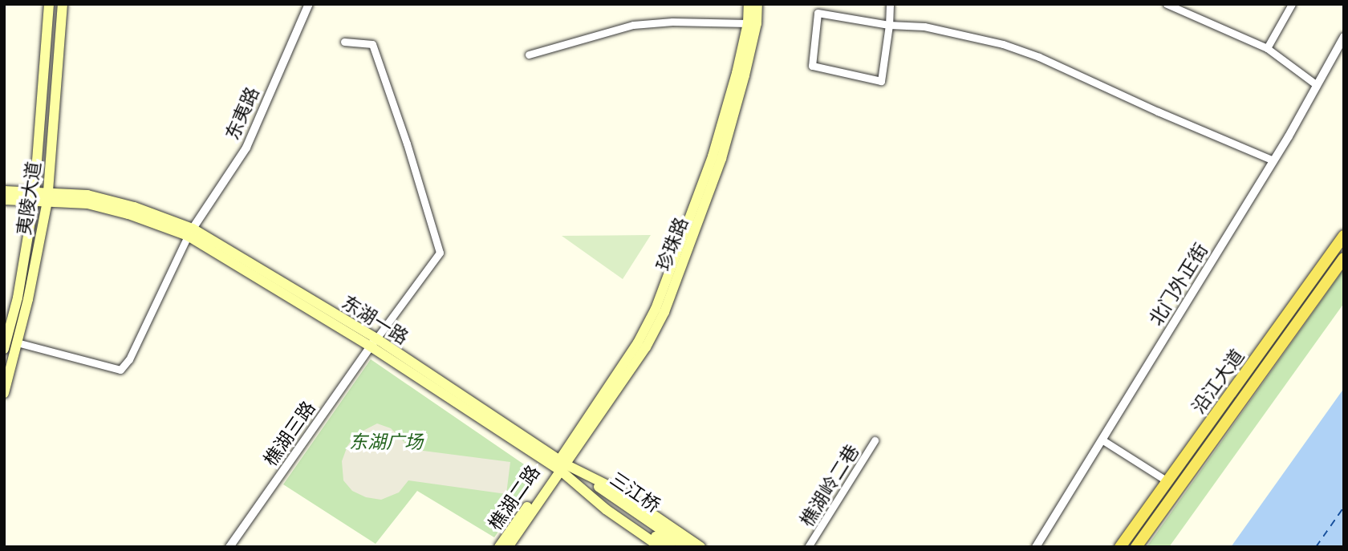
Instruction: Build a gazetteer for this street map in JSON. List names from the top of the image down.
{
  "streets": {
    "main road": [
      "夷陵大道",
      "珍珠路",
      "沿江大道",
      "三江桥",
      "樵湖二路"
    ],
    "street": [
      "东夷路",
      "北门外正街",
      "樵湖三路",
      "樵湖岭二巷"
    ]
  },
  "crossings": [
    ["珍珠路", "三江桥"],
    ["珍珠路", "樵湖二路"],
    ["三江桥", "樵湖二路"]
  ],
  "parks": ["东湖广场"]
}
